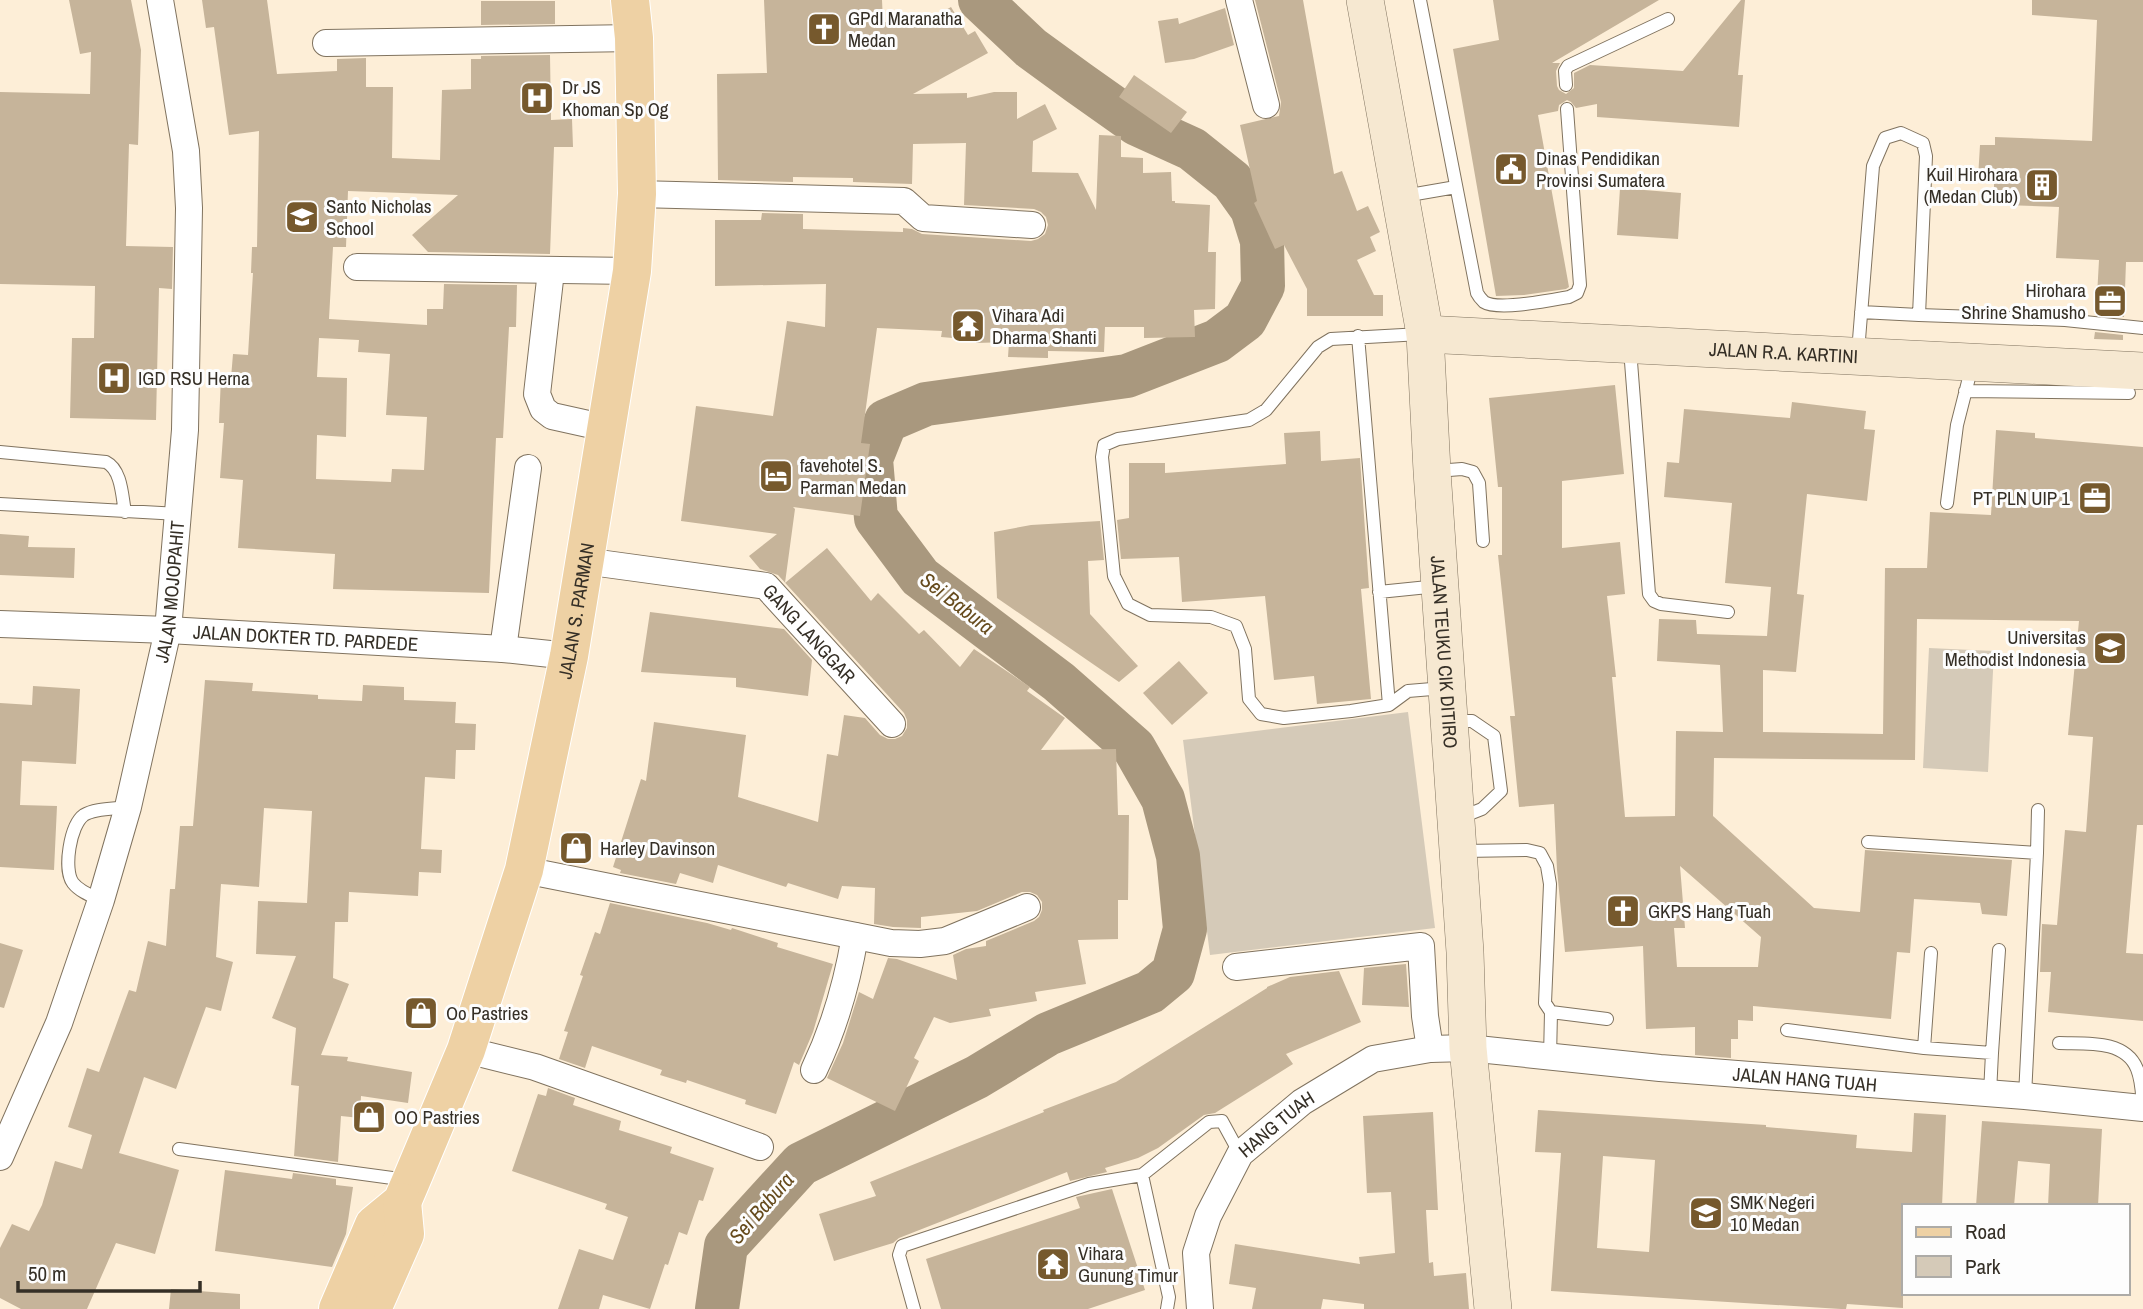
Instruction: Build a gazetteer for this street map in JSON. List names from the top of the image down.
{
  "streets": {
    "main road": ["JALAN S. PARMAN"],
    "street": [
      "JALAN R.A. KARTINI",
      "JALAN MOJOPAHIT",
      "GANG LANGGAR",
      "JALAN DOKTER TD. PARDEDE",
      "JALAN TEUKU CIK DITIRO",
      "JALAN HANG TUAH",
      "HANG TUAH"
    ]
  },
  "crossings": [
    ["JALAN R.A. KARTINI", "JALAN TEUKU CIK DITIRO"],
    ["JALAN MOJOPAHIT", "JALAN DOKTER TD. PARDEDE"],
    ["JALAN S. PARMAN", "GANG LANGGAR"],
    ["JALAN S. PARMAN", "JALAN DOKTER TD. PARDEDE"],
    ["JALAN TEUKU CIK DITIRO", "JALAN HANG TUAH"],
    ["JALAN TEUKU CIK DITIRO", "HANG TUAH"],
    ["JALAN HANG TUAH", "HANG TUAH"]
  ],
  "water": ["Sei Babura"],
  "places": {
    "church": ["GPdI Maranatha Medan", "GKPS Hang Tuah"],
    "hospital": ["Dr JS Khoman Sp Og", "IGD RSU Herna"],
    "public building": ["Dinas Pendidikan Provinsi Sumatera"],
    "building": ["Kuil Hirohara (Medan Club)"],
    "school or university": ["Santo Nicholas School", "Universitas Methodist Indonesia", "SMK Negeri 10 Medan"],
    "office": ["Hirohara Shrine Shamusho", "PT PLN UIP 1"],
    "temple": ["Vihara Adi Dharma Shanti", "Vihara Gunung Timur"],
    "hotel": ["favehotel S. Parman Medan"],
    "shop": ["Harley Davinson", "Oo Pastries", "OO Pastries"]
  },
  "legend": ["Road", "Park"],
  "scale_bar": "50 m"
}
